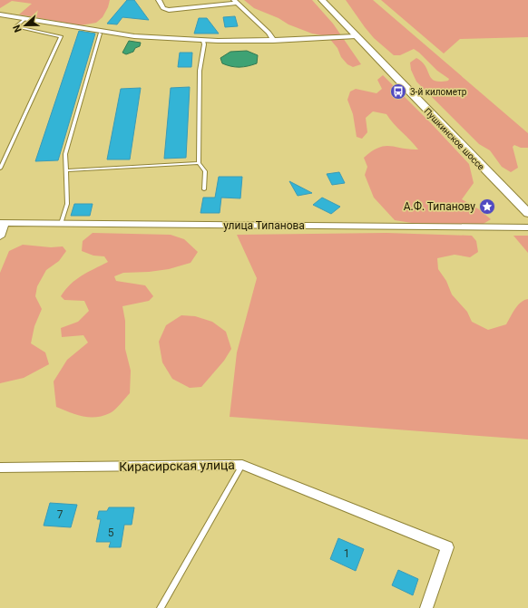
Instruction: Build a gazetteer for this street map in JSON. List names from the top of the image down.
{
  "streets": {
    "main road": ["Пушкинское шоссе"],
    "street": ["улица Типанова", "Кирасирская улица"]
  },
  "places": {
    "bus stop": ["3-й километр"],
    "place": ["А.Ф. Типанову"]
  },
  "house_numbers": ["7", "5", "1"],
  "north": "left"
}
